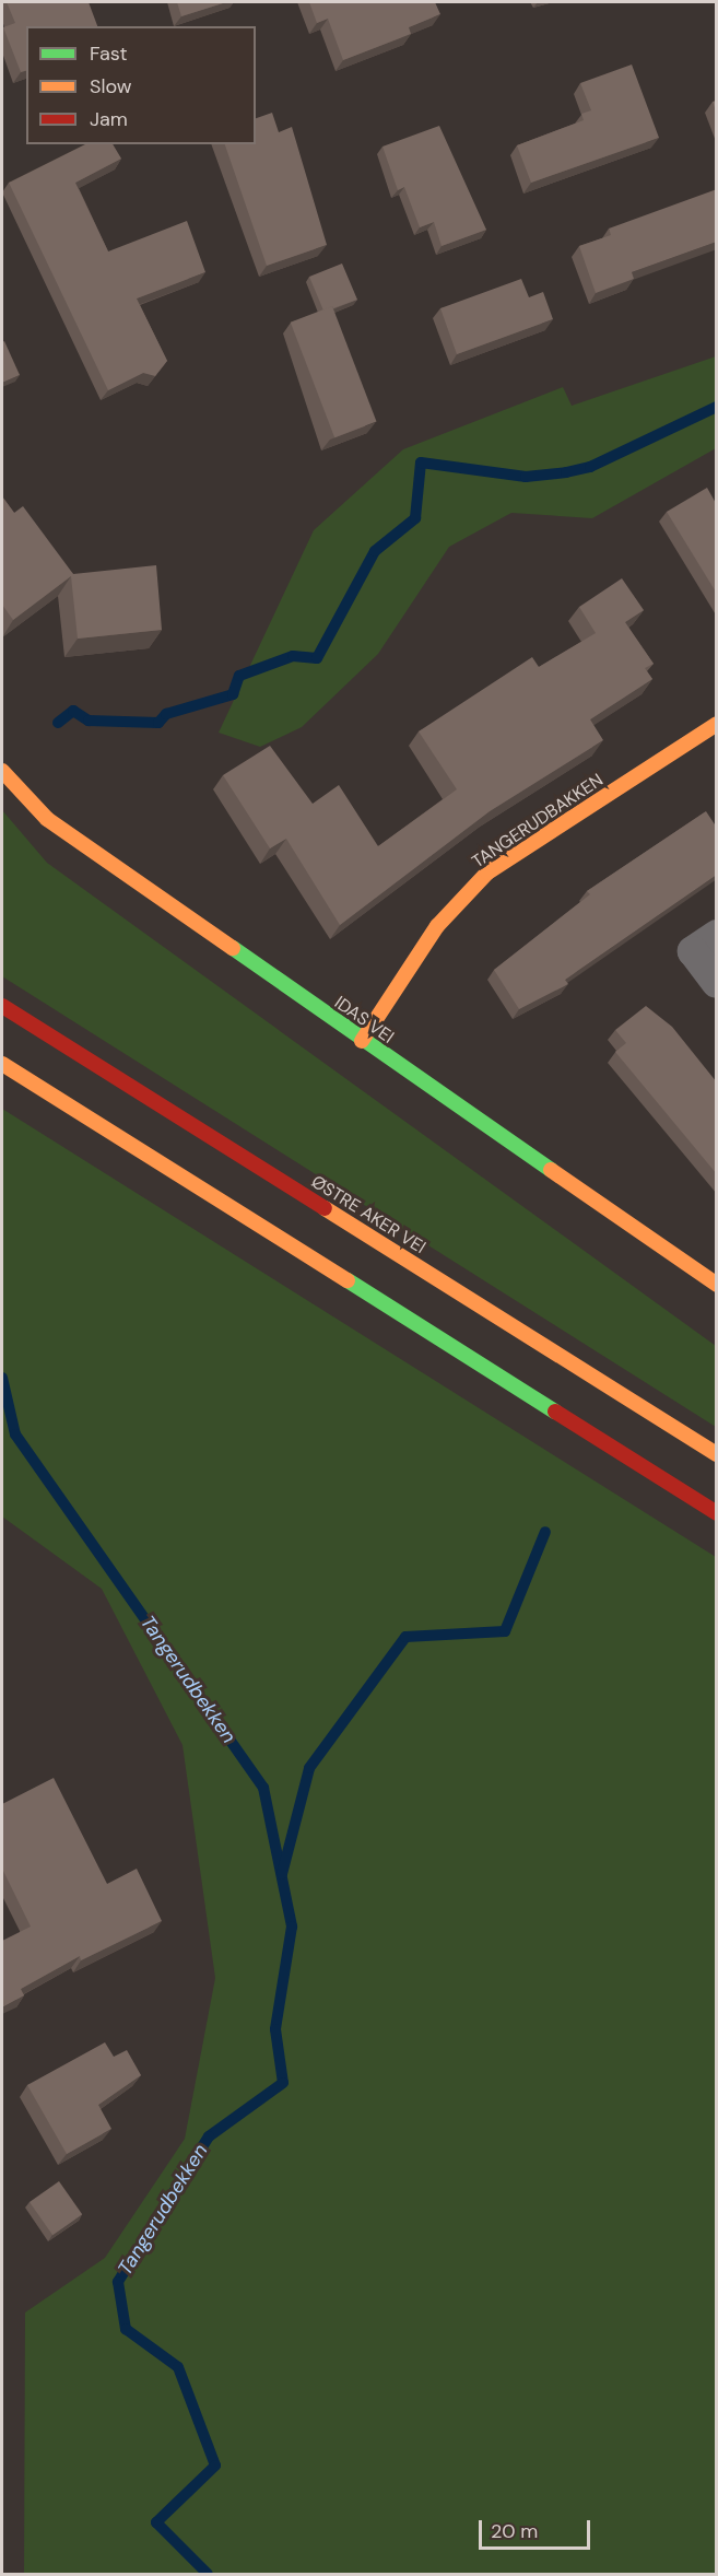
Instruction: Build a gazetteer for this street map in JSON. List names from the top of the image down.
{
  "streets": {
    "main road": ["TANGERUDBAKKEN", "IDAS VEI", "ØSTRE AKER VEI"]
  },
  "crossings": [
    ["TANGERUDBAKKEN", "IDAS VEI"]
  ],
  "water": ["Tangerudbekken"],
  "legend": ["Fast", "Slow", "Jam"],
  "scale_bar": "20 m"
}
